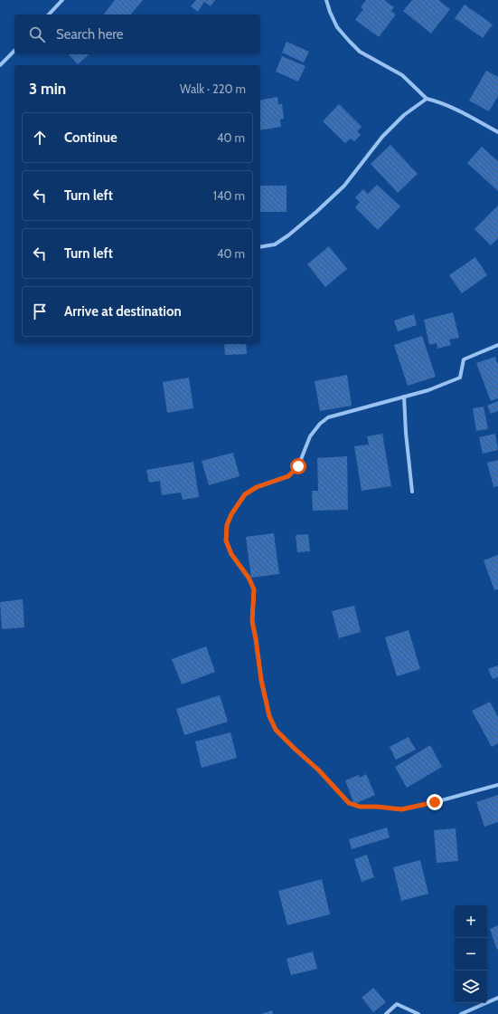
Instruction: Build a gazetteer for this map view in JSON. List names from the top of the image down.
{
  "page": {
    "search": "Search here",
    "heading": ["3 min", "Walk · 220 m"],
    "list": [
      ["Continue", "40 m"],
      ["Turn left", "140 m"],
      ["Turn left", "40 m"],
      "Arrive at destination"
    ],
    "map_buttons": ["+", "−"]
  }
}
